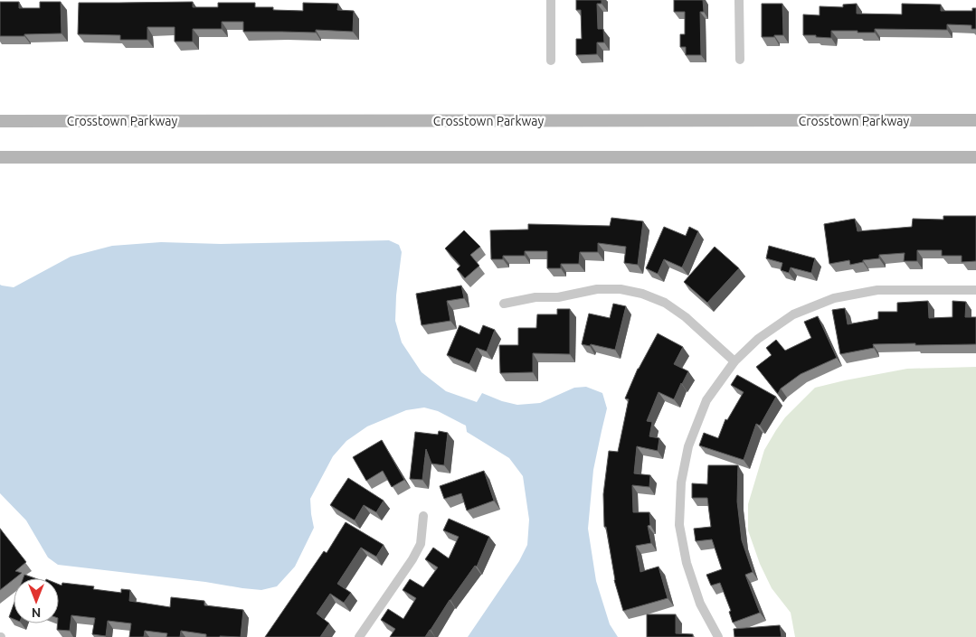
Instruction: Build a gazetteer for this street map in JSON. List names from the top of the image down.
{
  "streets": {
    "main road": ["Crosstown Parkway"]
  },
  "north": "bottom"
}
